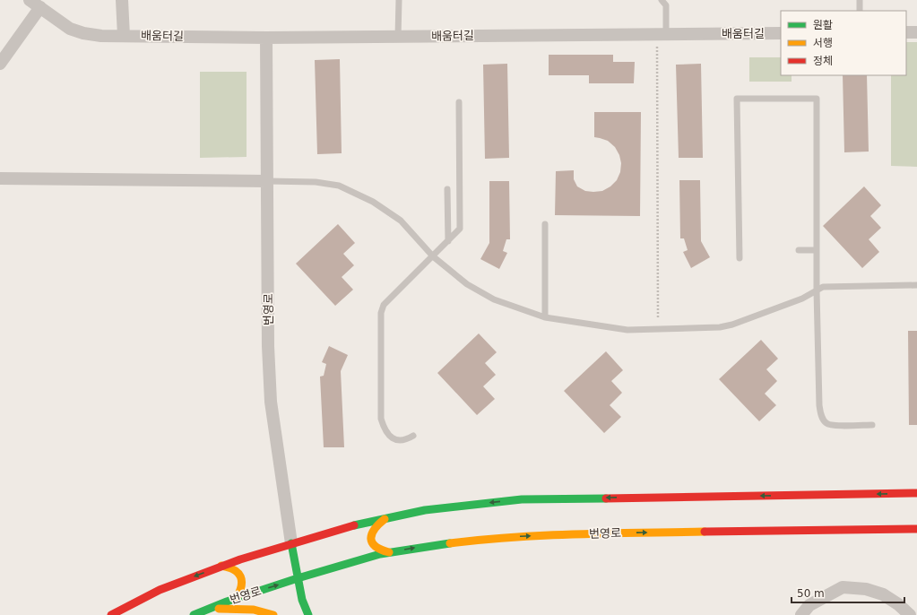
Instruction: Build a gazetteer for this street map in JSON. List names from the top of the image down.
{
  "streets": {
    "main road": ["번영로"],
    "street": ["배움터길"]
  },
  "crossings": [
    ["배움터길", "번영로"]
  ],
  "one_way": ["번영로"],
  "legend": ["원활", "서행", "정체"],
  "scale_bar": "50 m"
}
